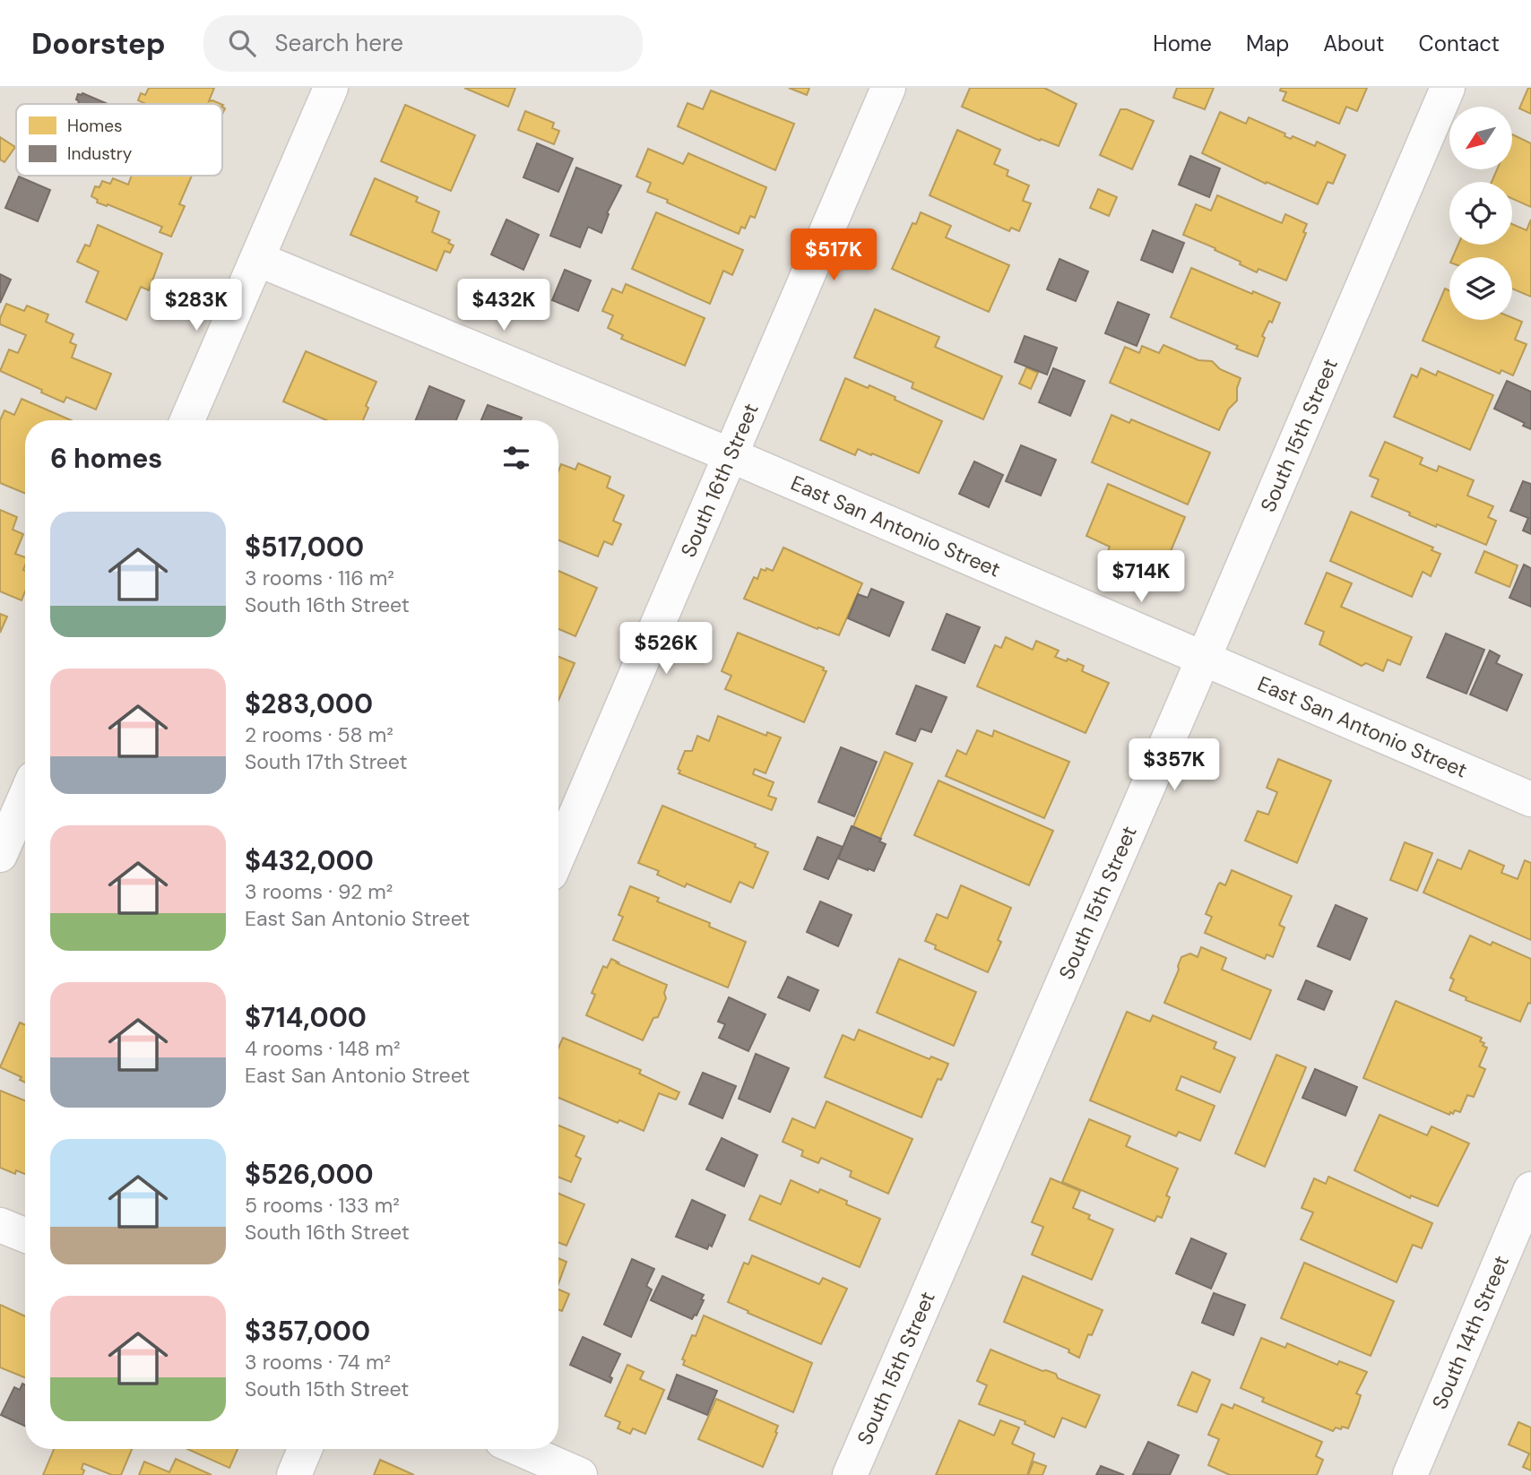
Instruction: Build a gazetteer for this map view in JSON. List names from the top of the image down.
{
  "streets": {
    "street": [
      "South 15th Street",
      "South 16th Street",
      "East San Antonio Street",
      "South 14th Street"
    ]
  },
  "crossings": [
    ["South 15th Street", "East San Antonio Street"],
    ["South 16th Street", "East San Antonio Street"]
  ],
  "legend": ["Homes", "Industry"],
  "north": "bottom left",
  "page": {
    "header": "Doorstep",
    "search": "Search here",
    "nav": [
      "Home",
      "Map",
      "About",
      "Contact"
    ],
    "price": [
      "$517K",
      "$283K",
      "$432K",
      "$714K",
      "$526K",
      "$357K"
    ],
    "heading": "6 homes",
    "list": [
      {
        "name": "$517,000",
        "note": "3 rooms · 116 m² · South 16th Street"
      },
      {
        "name": "$283,000",
        "note": "2 rooms · 58 m² · South 17th Street"
      },
      {
        "name": "$432,000",
        "note": "3 rooms · 92 m² · East San Antonio Street"
      },
      {
        "name": "$714,000",
        "note": "4 rooms · 148 m² · East San Antonio Street"
      },
      {
        "name": "$526,000",
        "note": "5 rooms · 133 m² · South 16th Street"
      },
      {
        "name": "$357,000",
        "note": "3 rooms · 74 m² · South 15th Street"
      }
    ]
  }
}
